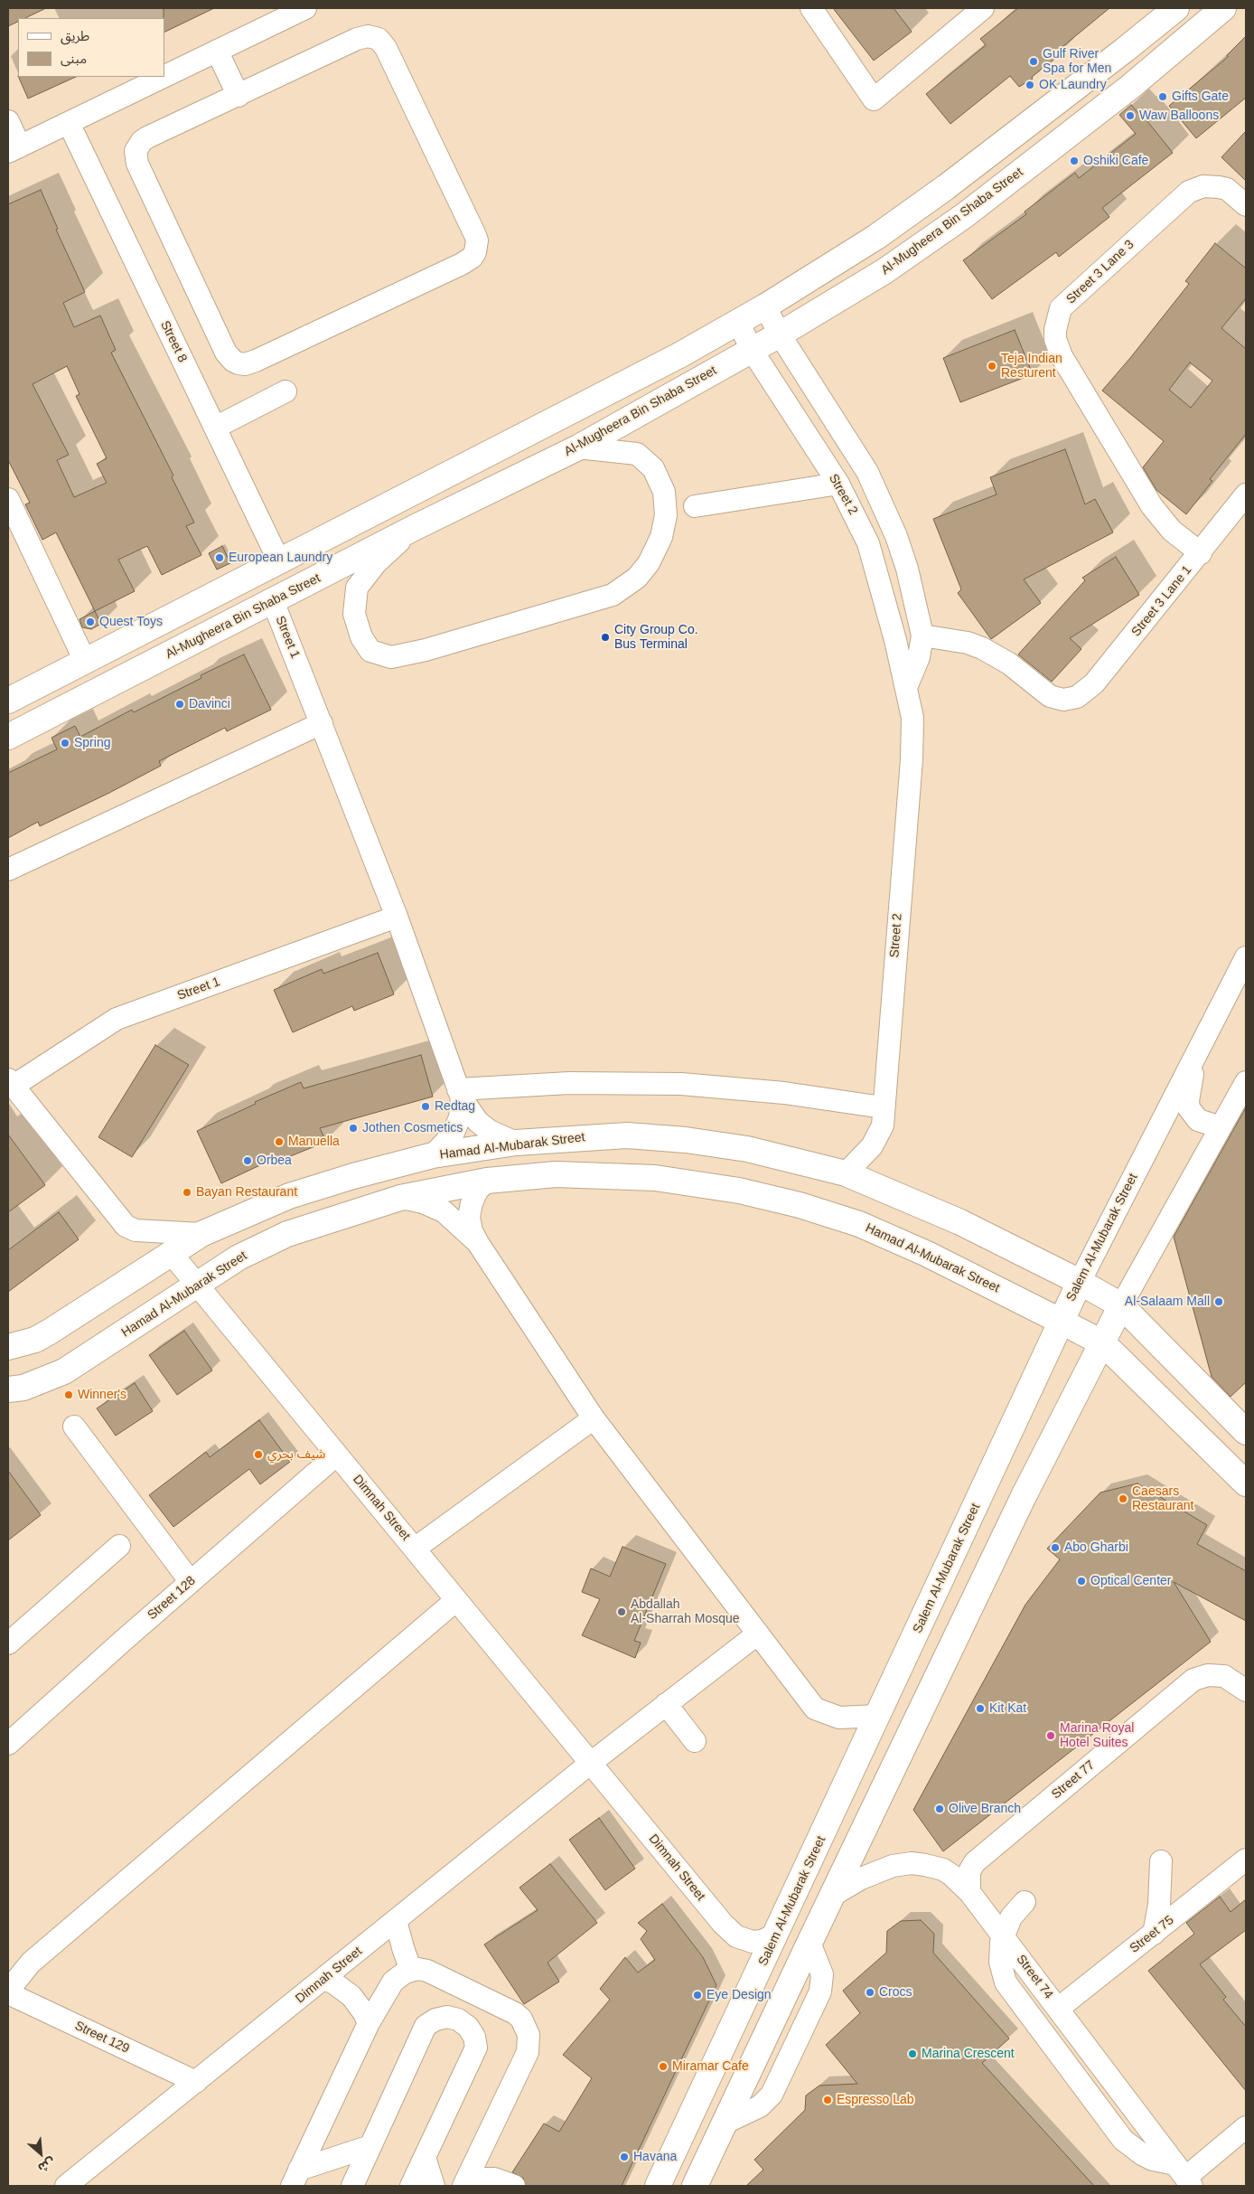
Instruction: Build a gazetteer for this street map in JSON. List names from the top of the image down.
{
  "streets": {
    "main road": ["Al-Mugheera Bin Shaba Street", "Hamad Al-Mubarak Street", "Salem Al-Mubarak Street"],
    "street": [
      "Street 3 Lane 3",
      "Street 8",
      "Street 2",
      "Street 3 Lane 1",
      "Street 1",
      "Dimnah Street",
      "Street 128",
      "Street 77",
      "Street 75",
      "Street 74",
      "Street 129"
    ]
  },
  "crossings": [
    ["Al-Mugheera Bin Shaba Street", "Street 2"],
    ["Al-Mugheera Bin Shaba Street", "Street 1"],
    ["Street 3 Lane 3", "Street 3 Lane 1"],
    ["Street 2", "Hamad Al-Mubarak Street"],
    ["Street 1", "Hamad Al-Mubarak Street"],
    ["Hamad Al-Mubarak Street", "Salem Al-Mubarak Street"],
    ["Hamad Al-Mubarak Street", "Dimnah Street"],
    ["Salem Al-Mubarak Street", "Dimnah Street"],
    ["Dimnah Street", "Street 128"],
    ["Dimnah Street", "Street 129"],
    ["Street 77", "Street 74"],
    ["Street 75", "Street 74"]
  ],
  "places": [
    "Gulf River Spa for Men",
    "OK Laundry",
    "Gifts Gate",
    "Waw Balloons",
    "Oshiki Cafe",
    "Teja Indian Resturent",
    "European Laundry",
    "Quest Toys",
    "City Group Co. Bus Terminal",
    "Davinci",
    "Spring",
    "Redtag",
    "Jothen Cosmetics",
    "Manuella",
    "Orbea",
    "Bayan Restaurant",
    "Al-Salaam Mall",
    "Winner's",
    "شيف بحري",
    "Caesars Restaurant",
    "Abo Gharbi",
    "Optical Center",
    "Abdallah Al-Sharrah Mosque",
    "Kit Kat",
    "Marina Royal Hotel Suites",
    "Olive Branch",
    "Crocs",
    "Eye Design",
    "Marina Crescent",
    "Miramar Cafe",
    "Espresso Lab",
    "Havana"
  ],
  "legend": ["طريق", "مبنى"],
  "north": "bottom right"
}
